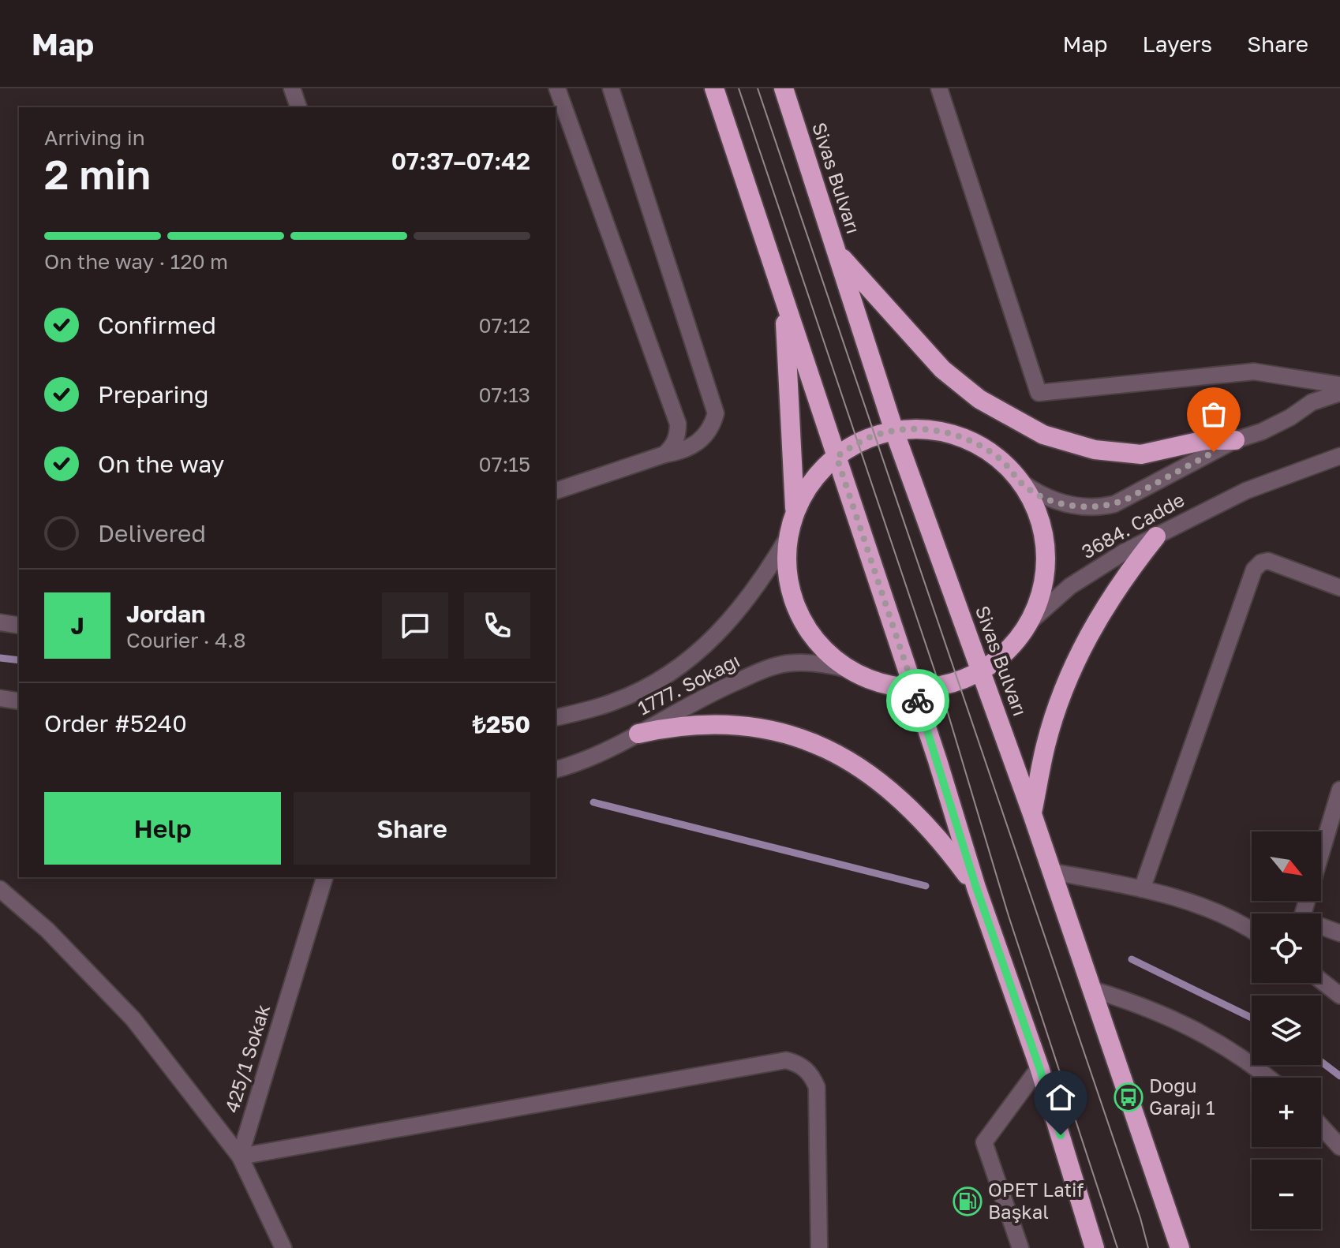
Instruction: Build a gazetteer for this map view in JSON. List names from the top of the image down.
{
  "streets": {
    "highway": ["Sivas Bulvarı"],
    "street": ["3684. Cadde", "1777. Sokağı", "425/1 Sokak"]
  },
  "places": {
    "bus stop": ["Doğu Garajı 1"],
    "fuel station": ["OPET Latif Başkal"]
  },
  "north": "bottom right",
  "page": {
    "header": "Map",
    "nav": ["Map", "Layers", "Share"],
    "heading": ["2 min", "Arriving in", "07:37–07:42"],
    "panel": [
      "Jordan",
      "Courier · 4.8",
      "Order #5240",
      "₺250"
    ],
    "bar": "On the way · 120 m",
    "list": [
      ["Confirmed", "07:12"],
      ["Preparing", "07:13"],
      ["On the way", "07:15"],
      "Delivered"
    ],
    "round": "J",
    "buttons": ["Help", "Share"],
    "map_buttons": ["+", "−"]
  }
}
